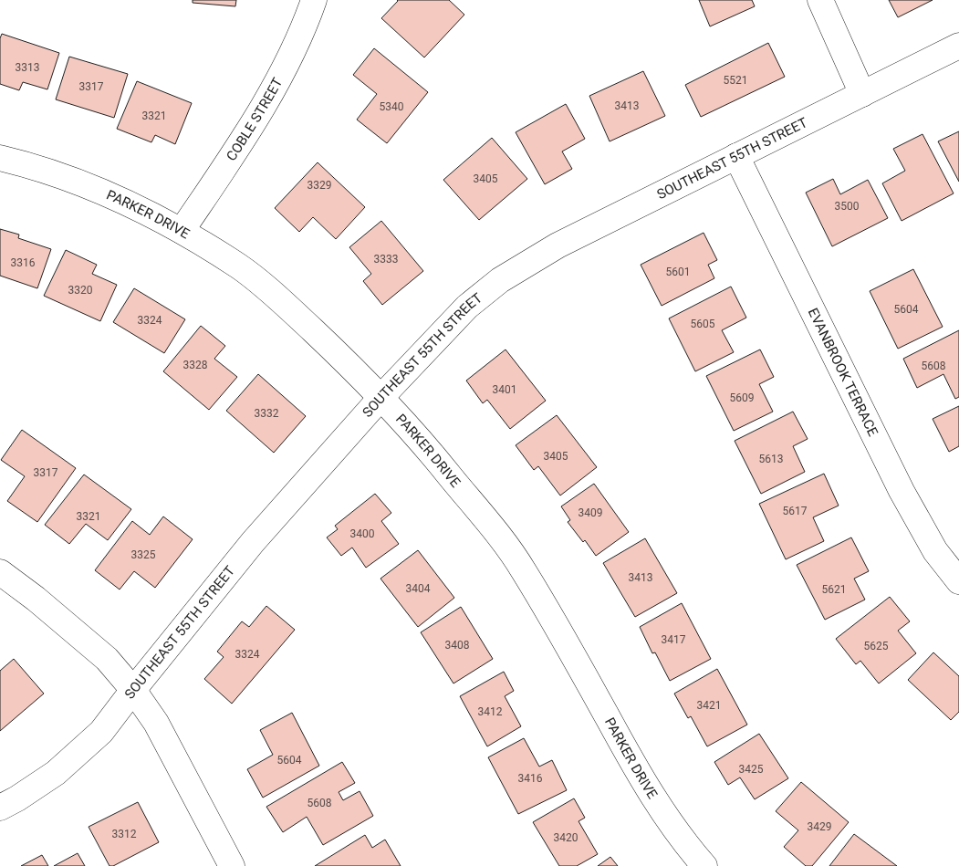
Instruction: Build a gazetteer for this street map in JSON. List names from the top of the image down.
{
  "streets": {
    "street": [
      "COBLE STREET",
      "SOUTHEAST 55TH STREET",
      "PARKER DRIVE",
      "EVANBROOK TERRACE"
    ]
  },
  "crossings": [
    ["COBLE STREET", "PARKER DRIVE"],
    ["SOUTHEAST 55TH STREET", "PARKER DRIVE"],
    ["SOUTHEAST 55TH STREET", "EVANBROOK TERRACE"]
  ],
  "house_numbers": [
    "3313",
    "5521",
    "3317",
    "3413",
    "5340",
    "3321",
    "3405",
    "3329",
    "3500",
    "3333",
    "3316",
    "5601",
    "3320",
    "5604",
    "3324",
    "5605",
    "3328",
    "5608",
    "3401",
    "5609",
    "3332",
    "3405",
    "5613",
    "3317",
    "5617",
    "3409",
    "3321",
    "3400",
    "3325",
    "3413",
    "3404",
    "5621",
    "3417",
    "3408",
    "5625",
    "3324",
    "3421",
    "3412",
    "5604",
    "3425",
    "3416",
    "5608",
    "3429",
    "3312",
    "3420"
  ]
}
